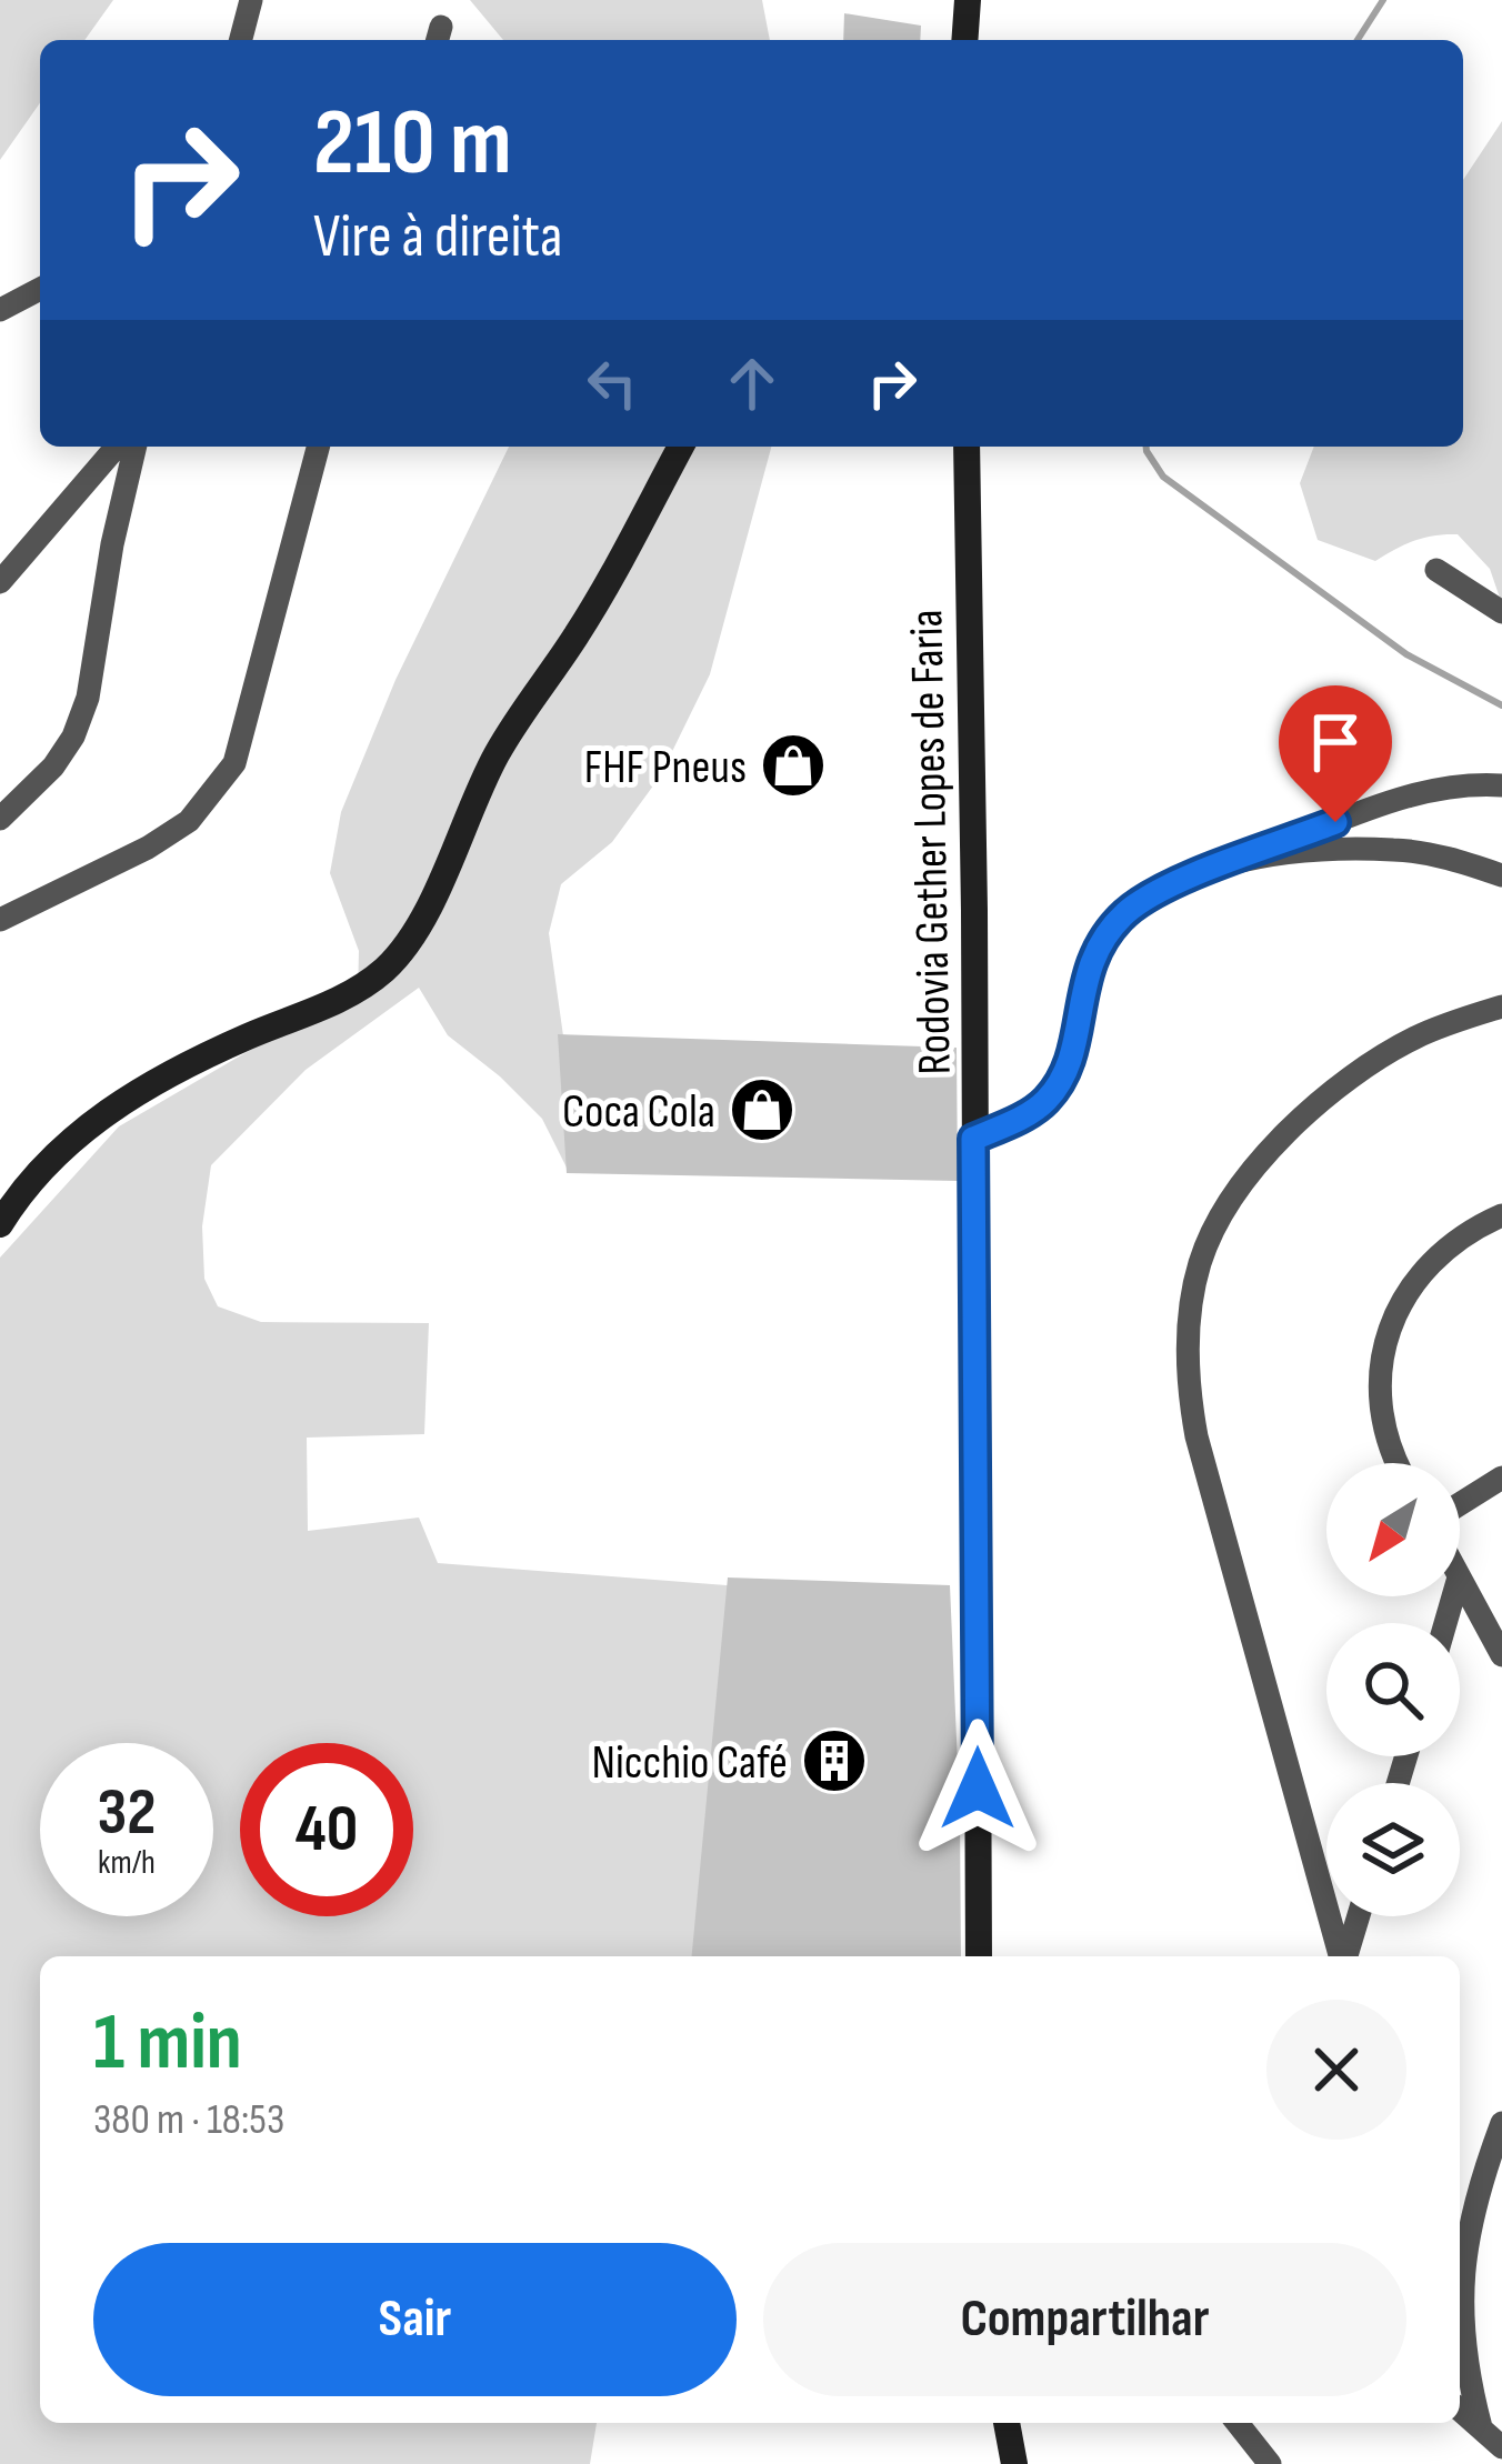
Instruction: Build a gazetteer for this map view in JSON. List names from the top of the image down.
{
  "streets": {
    "street": ["Rodovia Gether Lopes de Faria"]
  },
  "places": {
    "shop": ["FHF Pneus", "Coca Cola"],
    "building": ["Nicchio Café"]
  },
  "north": "bottom left",
  "page": {
    "turn": ["210 m", "Vire à direita"],
    "speed": "32 km/h",
    "limit": "40",
    "heading": ["1 min", "380 m · 18:53"],
    "buttons": ["Sair", "Compartilhar"]
  }
}
